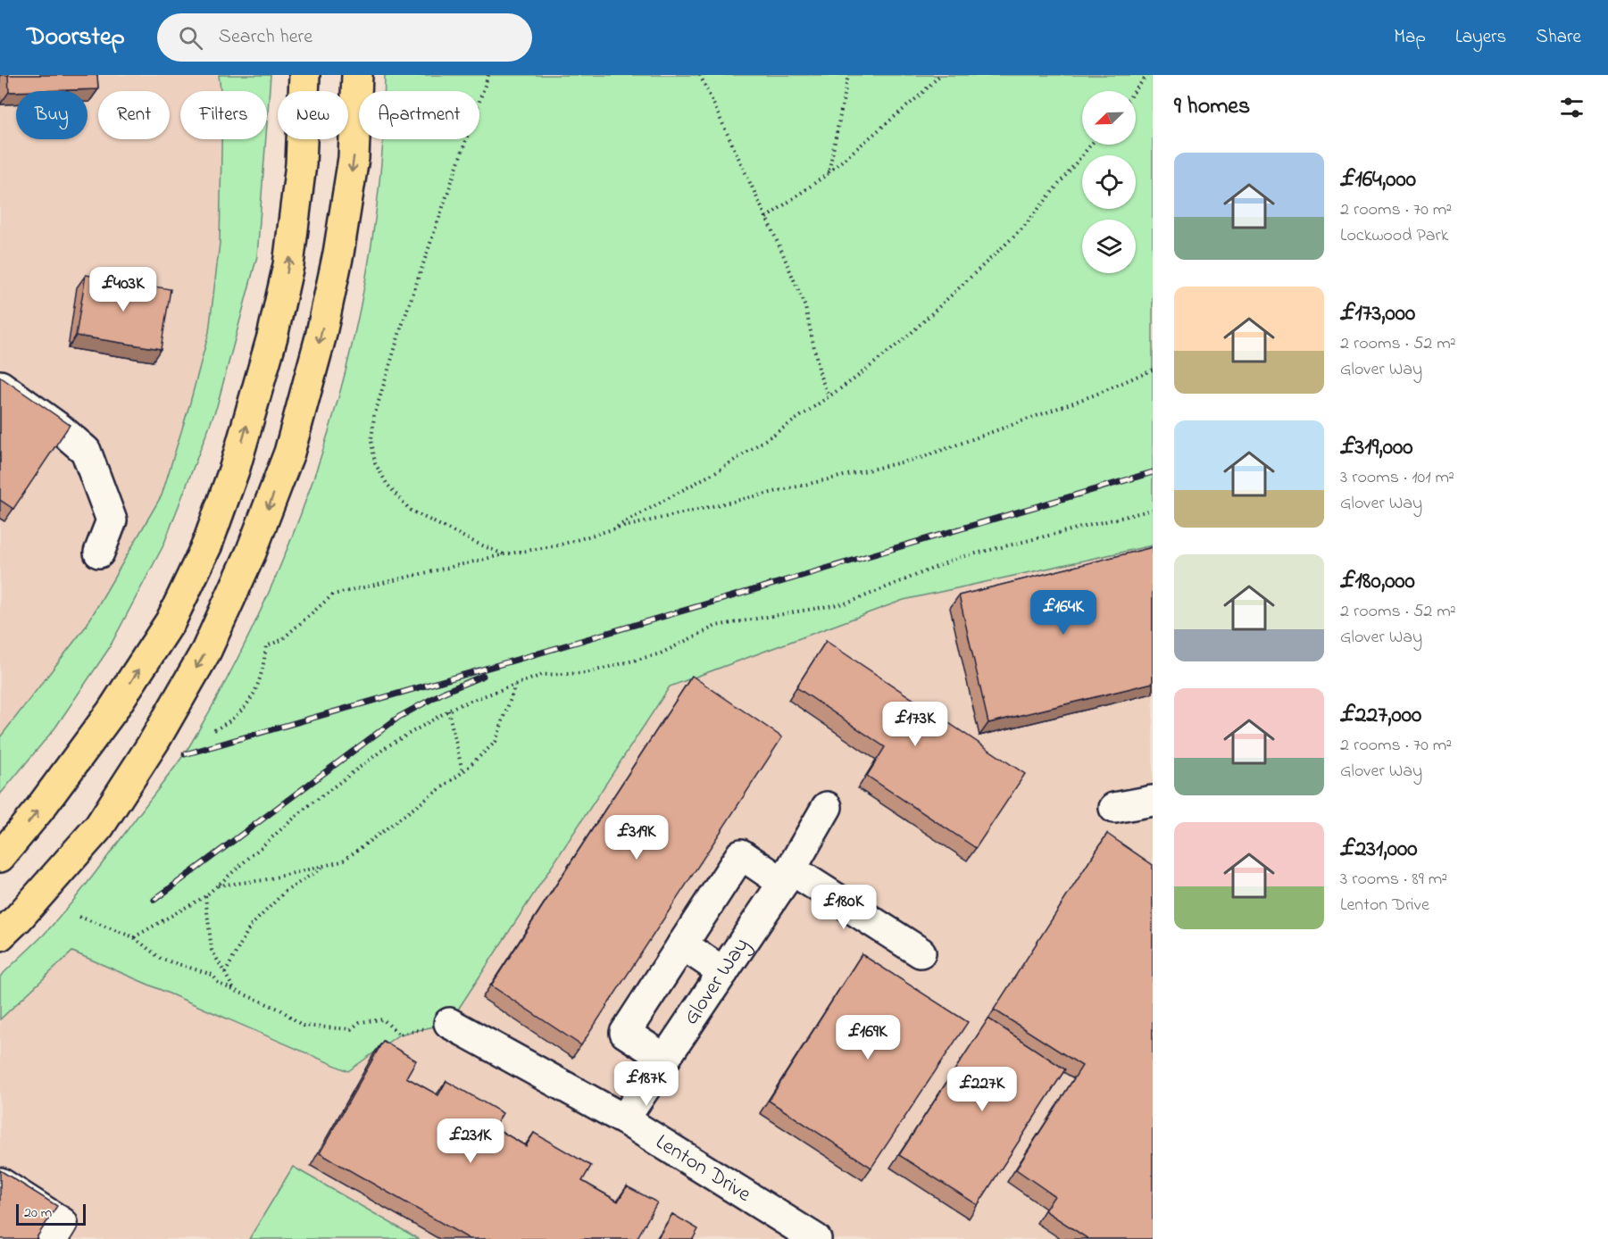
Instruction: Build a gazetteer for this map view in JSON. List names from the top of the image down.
{
  "streets": {
    "street": ["Glover Way", "Lenton Drive"]
  },
  "crossings": [
    ["Glover Way", "Lenton Drive"]
  ],
  "scale_bar": "20 m",
  "north": "bottom left",
  "page": {
    "header": "Doorstep",
    "search": "Search here",
    "nav": ["Map", "Layers", "Share"],
    "heading": "9 homes",
    "chip": [
      "Buy",
      "Rent",
      "Filters",
      "New",
      "Apartment"
    ],
    "list": [
      {
        "name": "£164,000",
        "note": "2 rooms · 70 m² · Lockwood Park"
      },
      {
        "name": "£173,000",
        "note": "2 rooms · 52 m² · Glover Way"
      },
      {
        "name": "£319,000",
        "note": "3 rooms · 101 m² · Glover Way"
      },
      {
        "name": "£180,000",
        "note": "2 rooms · 52 m² · Glover Way"
      },
      {
        "name": "£227,000",
        "note": "2 rooms · 70 m² · Glover Way"
      },
      {
        "name": "£231,000",
        "note": "3 rooms · 89 m² · Lenton Drive"
      }
    ],
    "price": [
      "£403K",
      "£164K",
      "£173K",
      "£319K",
      "£180K",
      "£169K",
      "£187K",
      "£227K",
      "£231K"
    ],
    "scale": "20 m"
  }
}
